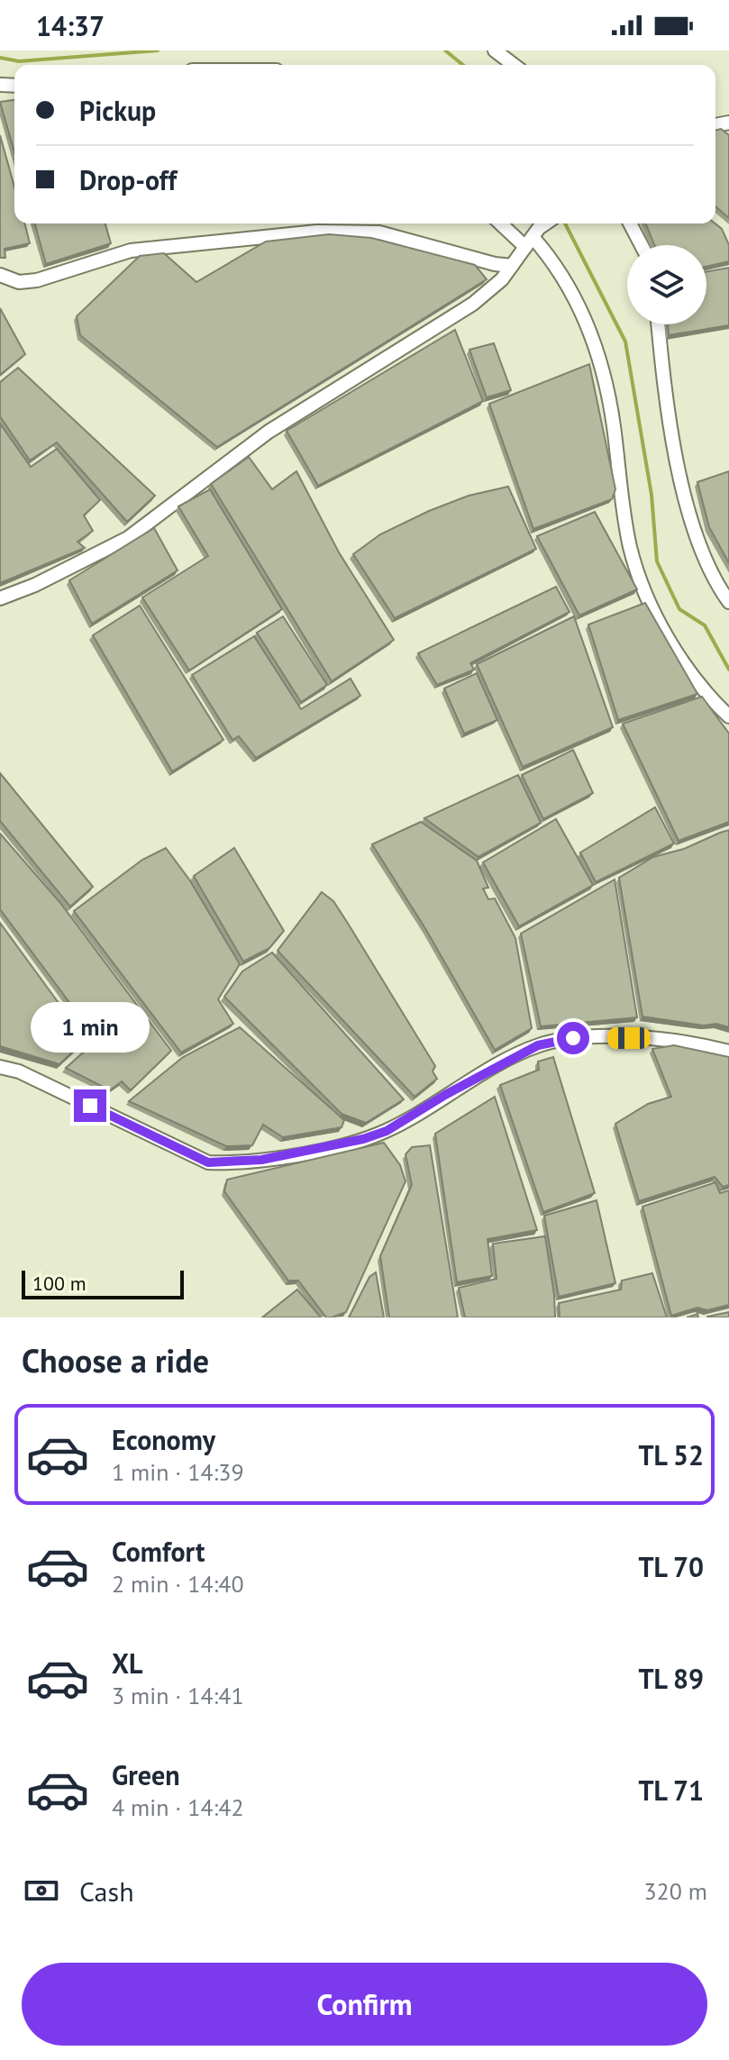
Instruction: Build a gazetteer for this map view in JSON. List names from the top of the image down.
{
  "scale_bar": "100 m",
  "page": {
    "status": "14:37",
    "banner": ["Pickup", "Drop-off"],
    "bubble": "1 min",
    "scale": "100 m",
    "heading": "Choose a ride",
    "list": [
      {
        "name": "Economy",
        "note": "1 min · 14:39",
        "value": "TL 52"
      },
      {
        "name": "Comfort",
        "note": "2 min · 14:40",
        "value": "TL 70"
      },
      {
        "name": "XL",
        "note": "3 min · 14:41",
        "value": "TL 89"
      },
      {
        "name": "Green",
        "note": "4 min · 14:42",
        "value": "TL 71"
      }
    ],
    "pay": ["Cash", "320 m"],
    "buttons": "Confirm"
  }
}
